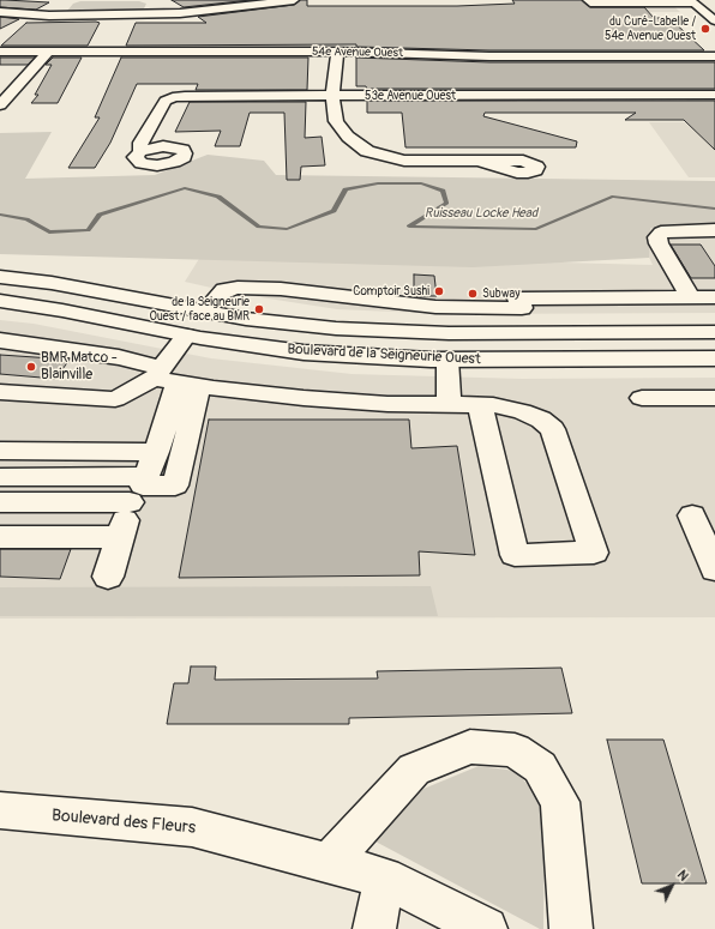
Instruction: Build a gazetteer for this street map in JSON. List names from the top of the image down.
{
  "streets": {
    "street": [
      "54e Avenue Ouest",
      "53e Avenue Ouest",
      "Boulevard de la Seigneurie Ouest",
      "Boulevard des Fleurs"
    ]
  },
  "water": ["Ruisseau Locke Head"],
  "places": [
    "du Curé-Labelle / 54e Avenue Ouest",
    "Comptoir Sushi",
    "Subway",
    "de la Seigneurie Ouest / face au BMR",
    "BMR Matco - Blainville"
  ],
  "north": "top right"
}
